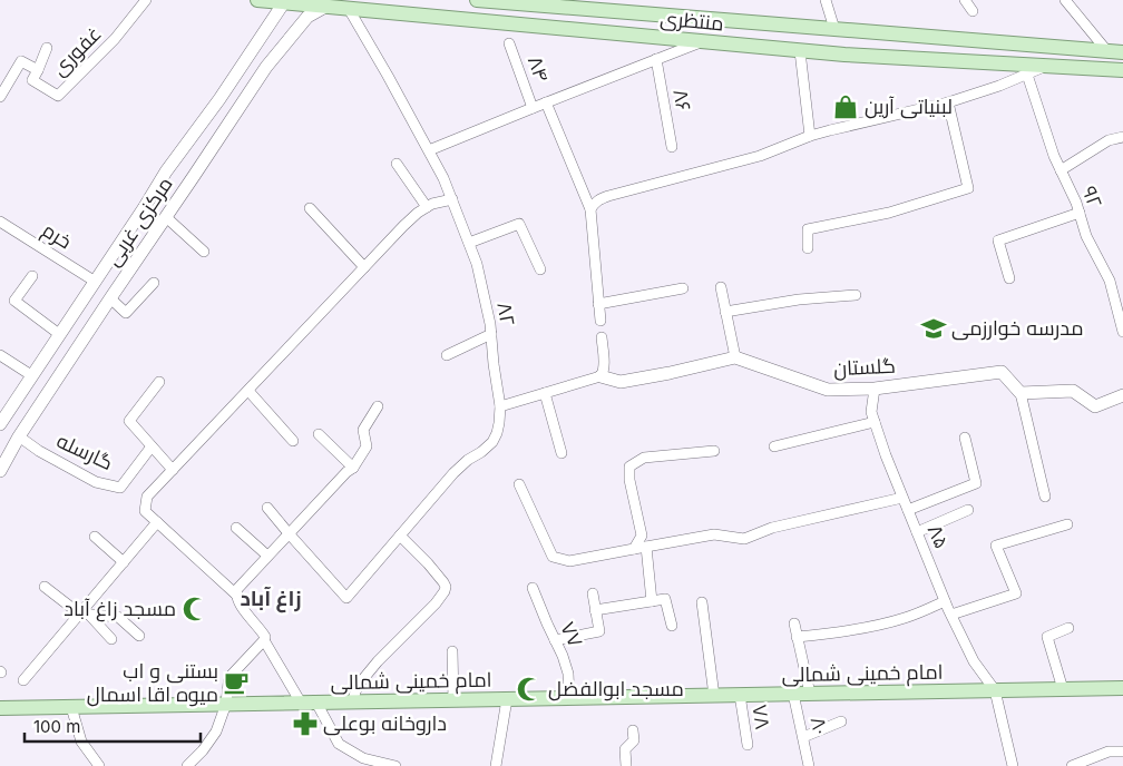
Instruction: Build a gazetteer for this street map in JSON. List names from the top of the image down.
{
  "streets": {
    "main road": [
      "منتظری",
      "مرکزی غربی",
      "گلستان",
      "امام خمینی شمالی"
    ],
    "street": [
      "غفوری",
      "۸۴",
      "۸۶",
      "۹۲",
      "خرم",
      "۸۲",
      "گارسله",
      "۸۵",
      "۷۷",
      "۷۸",
      "۸۰"
    ]
  },
  "crossings": [
    ["منتظری", "مرکزی غربی"],
    ["منتظری", "۸۲"],
    ["مرکزی غربی", "خرم"],
    ["مرکزی غربی", "گارسله"],
    ["گلستان", "۸۵"],
    ["۸۵", "امام خمینی شمالی"],
    ["۷۷", "امام خمینی شمالی"],
    ["امام خمینی شمالی", "۷۸"],
    ["امام خمینی شمالی", "۸۰"]
  ],
  "districts": ["زاغ آباد"],
  "places": {
    "shop": ["لبنیاتی آرین"],
    "school or university": ["مدرسه خوارزمی"],
    "mosque": ["مسجد زاغ آباد", "مسجد ابوالفضل"],
    "cafe": ["بستنی و اب میوه اقا اسمال"],
    "pharmacy": ["داروخانه بوعلی"]
  },
  "scale_bar": "100 m"
}
